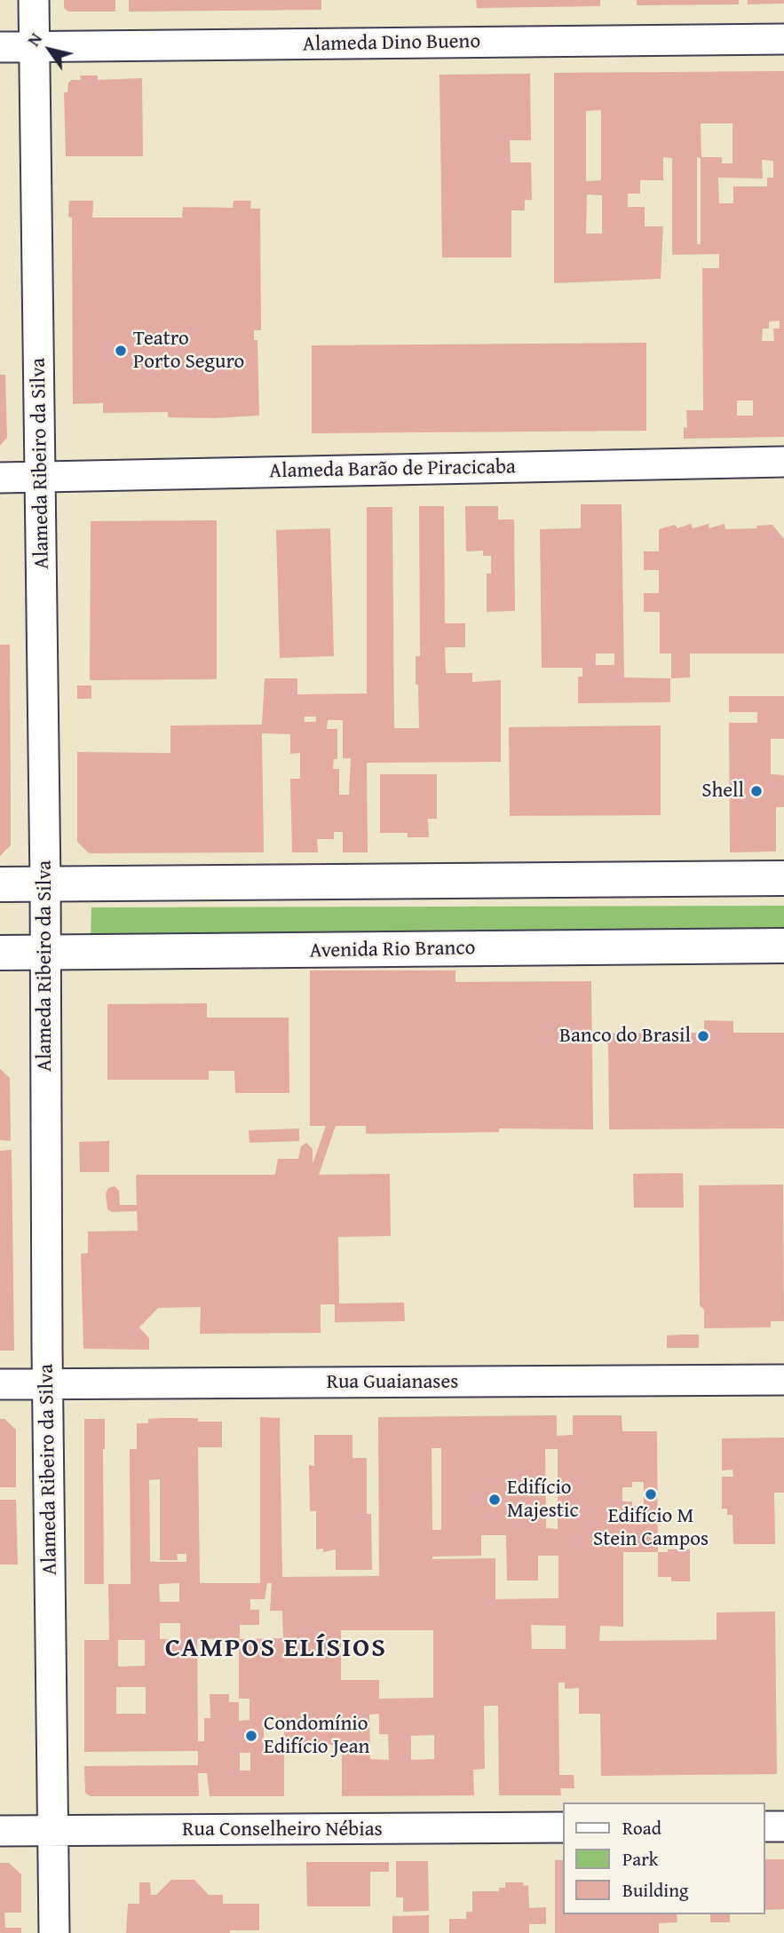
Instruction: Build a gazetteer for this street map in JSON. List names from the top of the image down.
{
  "streets": {
    "main road": ["Avenida Rio Branco"],
    "street": [
      "Alameda Dino Bueno",
      "Alameda Ribeiro da Silva",
      "Alameda Barão de Piracicaba",
      "Rua Guaianases",
      "Rua Conselheiro Nébias"
    ]
  },
  "crossings": [
    ["Alameda Dino Bueno", "Alameda Ribeiro da Silva"],
    ["Alameda Ribeiro da Silva", "Alameda Barão de Piracicaba"],
    ["Alameda Ribeiro da Silva", "Avenida Rio Branco"],
    ["Alameda Ribeiro da Silva", "Rua Guaianases"],
    ["Alameda Ribeiro da Silva", "Rua Conselheiro Nébias"]
  ],
  "districts": ["CAMPOS ELÍSIOS"],
  "places": [
    "Teatro Porto Seguro",
    "Shell",
    "Banco do Brasil",
    "Edifício M Stein Campos",
    "Edifício Majestic",
    "Condomínio Edifício Jean"
  ],
  "legend": ["Road", "Park", "Building"],
  "north": "top left"
}
